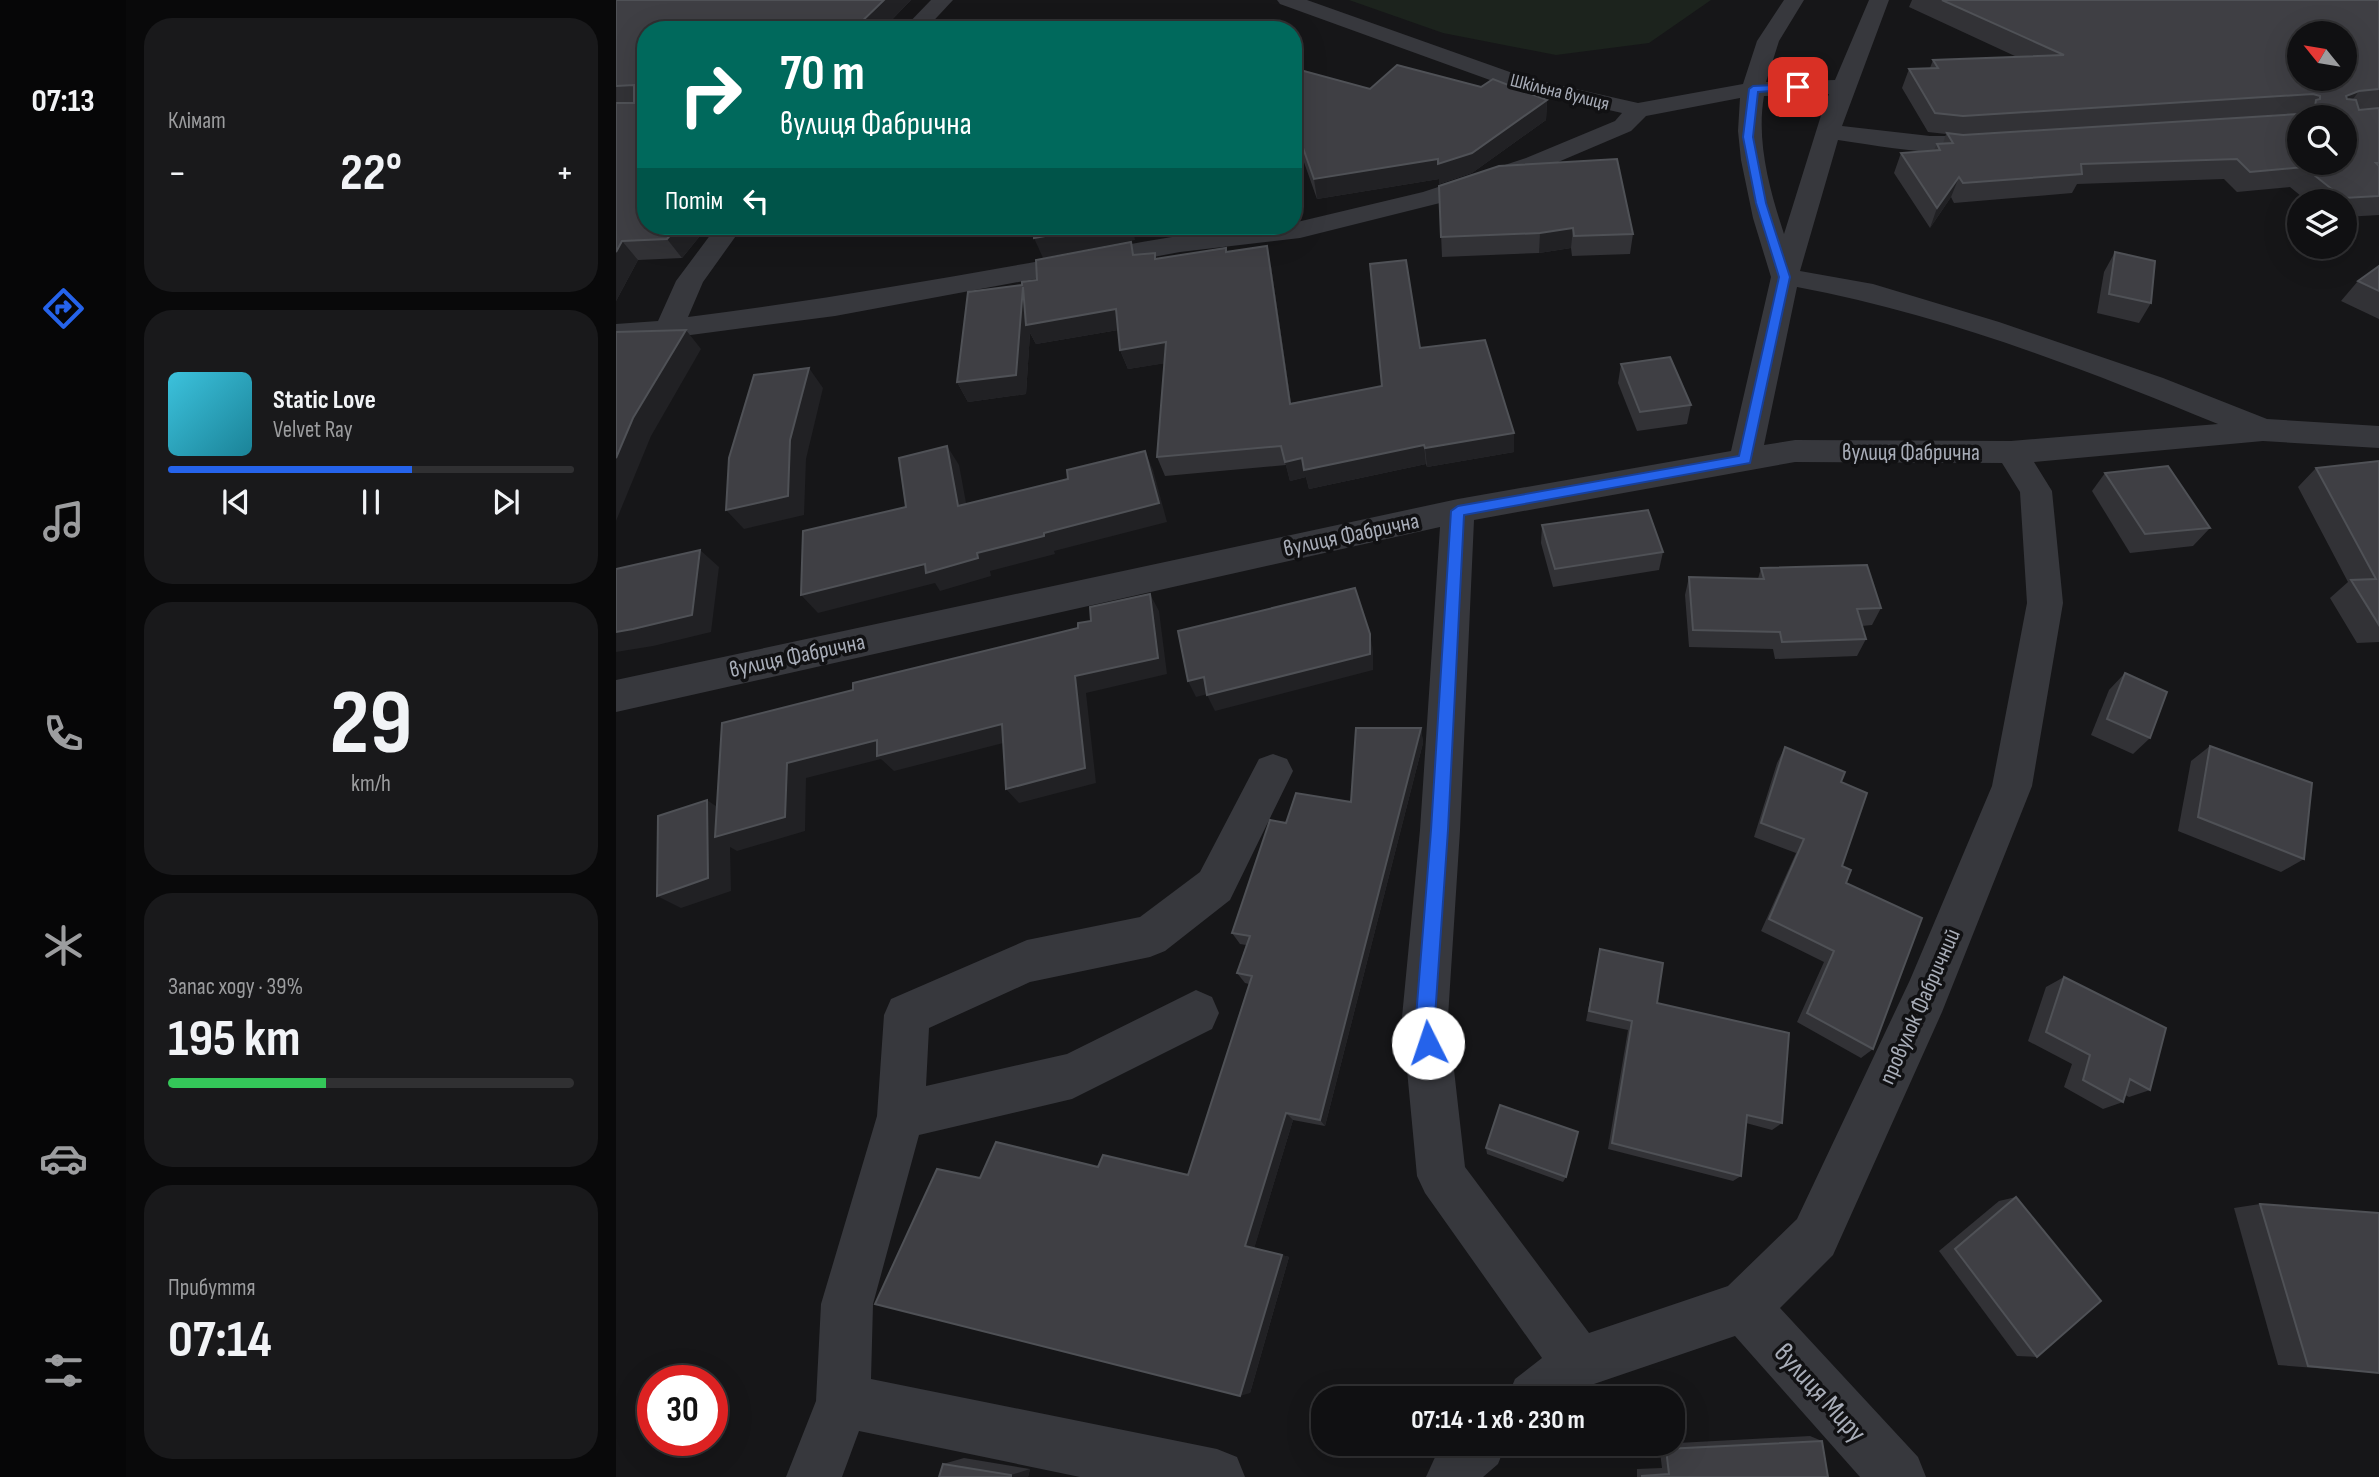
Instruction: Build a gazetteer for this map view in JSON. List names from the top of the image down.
{
  "streets": {
    "street": [
      "Шкільна вулиця",
      "вулиця Фабрична",
      "провулок Фабричний",
      "вулиця Миру"
    ]
  },
  "crossings": [
    ["вулиця Фабрична", "провулок Фабричний"],
    ["провулок Фабричний", "вулиця Миру"]
  ],
  "north": "top left",
  "page": {
    "tabs": "07:13",
    "tile": [
      "Клімат",
      ["29", "km/h"],
      ["Запас ходу · 39%", "195 km"],
      ["Прибуття", "07:14"]
    ],
    "turn": ["70 m", "вулиця Фабрична"],
    "heat": ["−", "22°", "+"],
    "then": "Потім",
    "song": ["Static Love", "Velvet Ray"],
    "limit": "30",
    "trip": "07:14 · 1 хв · 230 m"
  }
}
